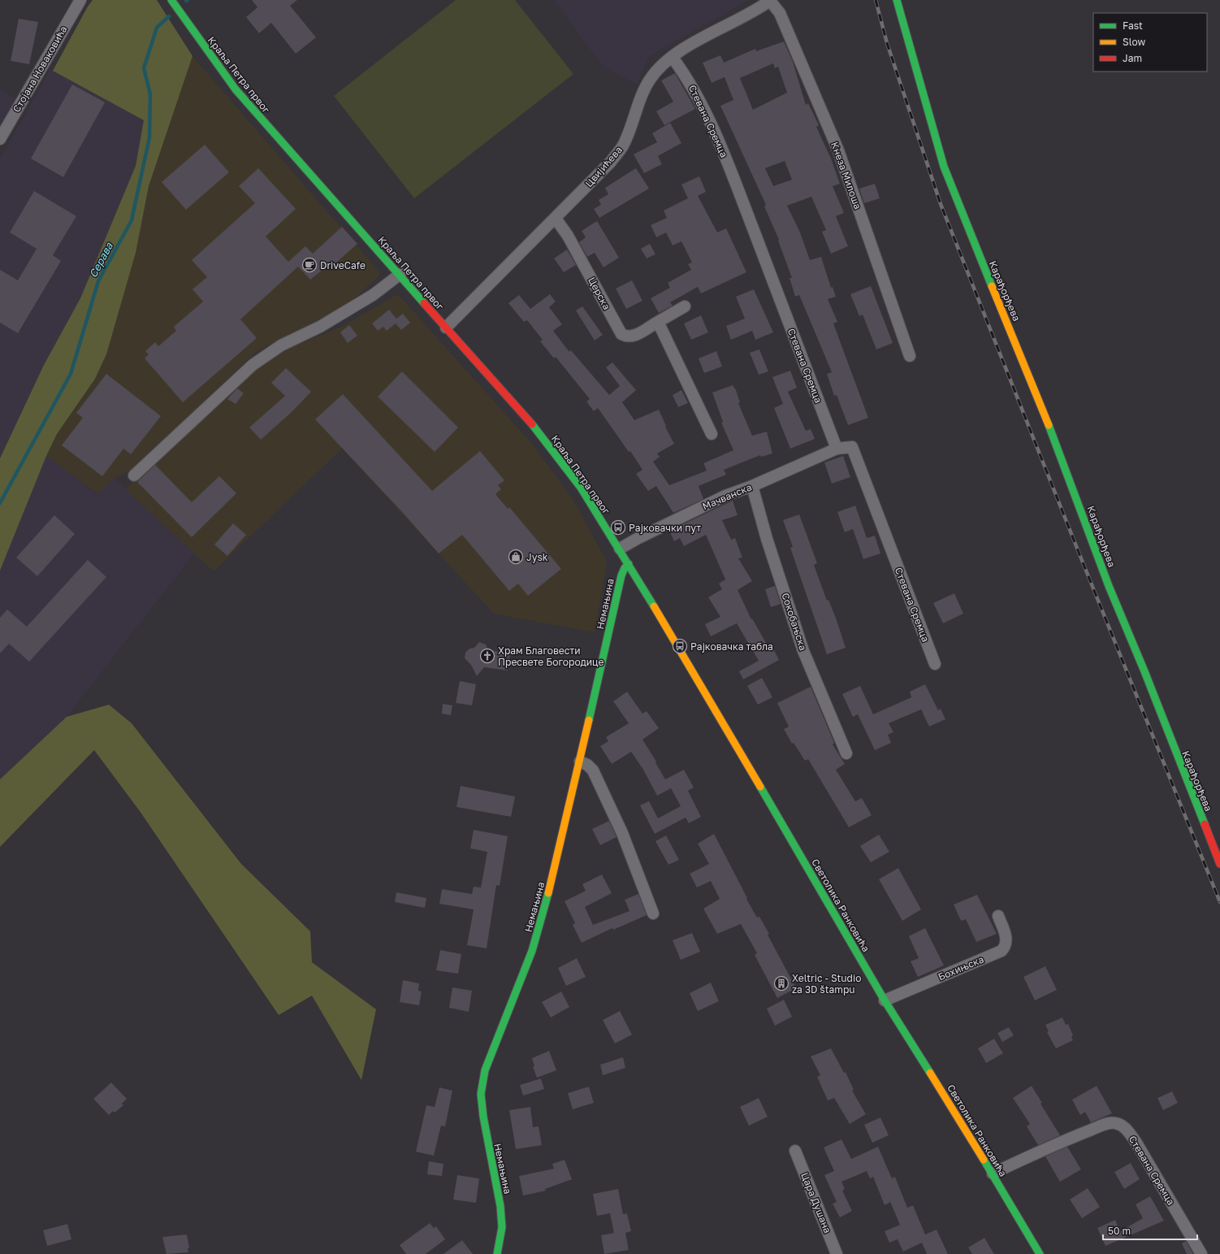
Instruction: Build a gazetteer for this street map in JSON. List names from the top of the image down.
{
  "streets": {
    "street": [
      "Стојана Новаковића",
      "Краља Петра првог",
      "Стевана Сремца",
      "Цвијићева",
      "Кнеза Милоша",
      "Карађорђева",
      "Церска",
      "Мачванска",
      "Немањина",
      "Сокобањска",
      "Светолика Ранковића",
      "Бохињска",
      "Цара Душана"
    ]
  },
  "crossings": [
    ["Краља Петра првог", "Цвијићева"],
    ["Краља Петра првог", "Мачванска"],
    ["Краља Петра првог", "Немањина"],
    ["Краља Петра првог", "Светолика Ранковића"],
    ["Стевана Сремца", "Цвијићева"],
    ["Стевана Сремца", "Мачванска"],
    ["Стевана Сремца", "Светолика Ранковића"],
    ["Цвијићева", "Кнеза Милоша"],
    ["Цвијићева", "Церска"],
    ["Мачванска", "Сокобањска"],
    ["Немањина", "Светолика Ранковића"],
    ["Светолика Ранковића", "Бохињска"]
  ],
  "water": ["Серава"],
  "places": {
    "cafe": ["DriveCafe"],
    "bus stop": ["Рајковачки пут", "Рајковачка табла"],
    "shop": ["Jysk"],
    "church": ["Храм Благовести Пресвете Богородице"],
    "building": ["Xeltric - Studio za 3D štampu"]
  },
  "legend": ["Fast", "Slow", "Jam"],
  "scale_bar": "50 m"
}
